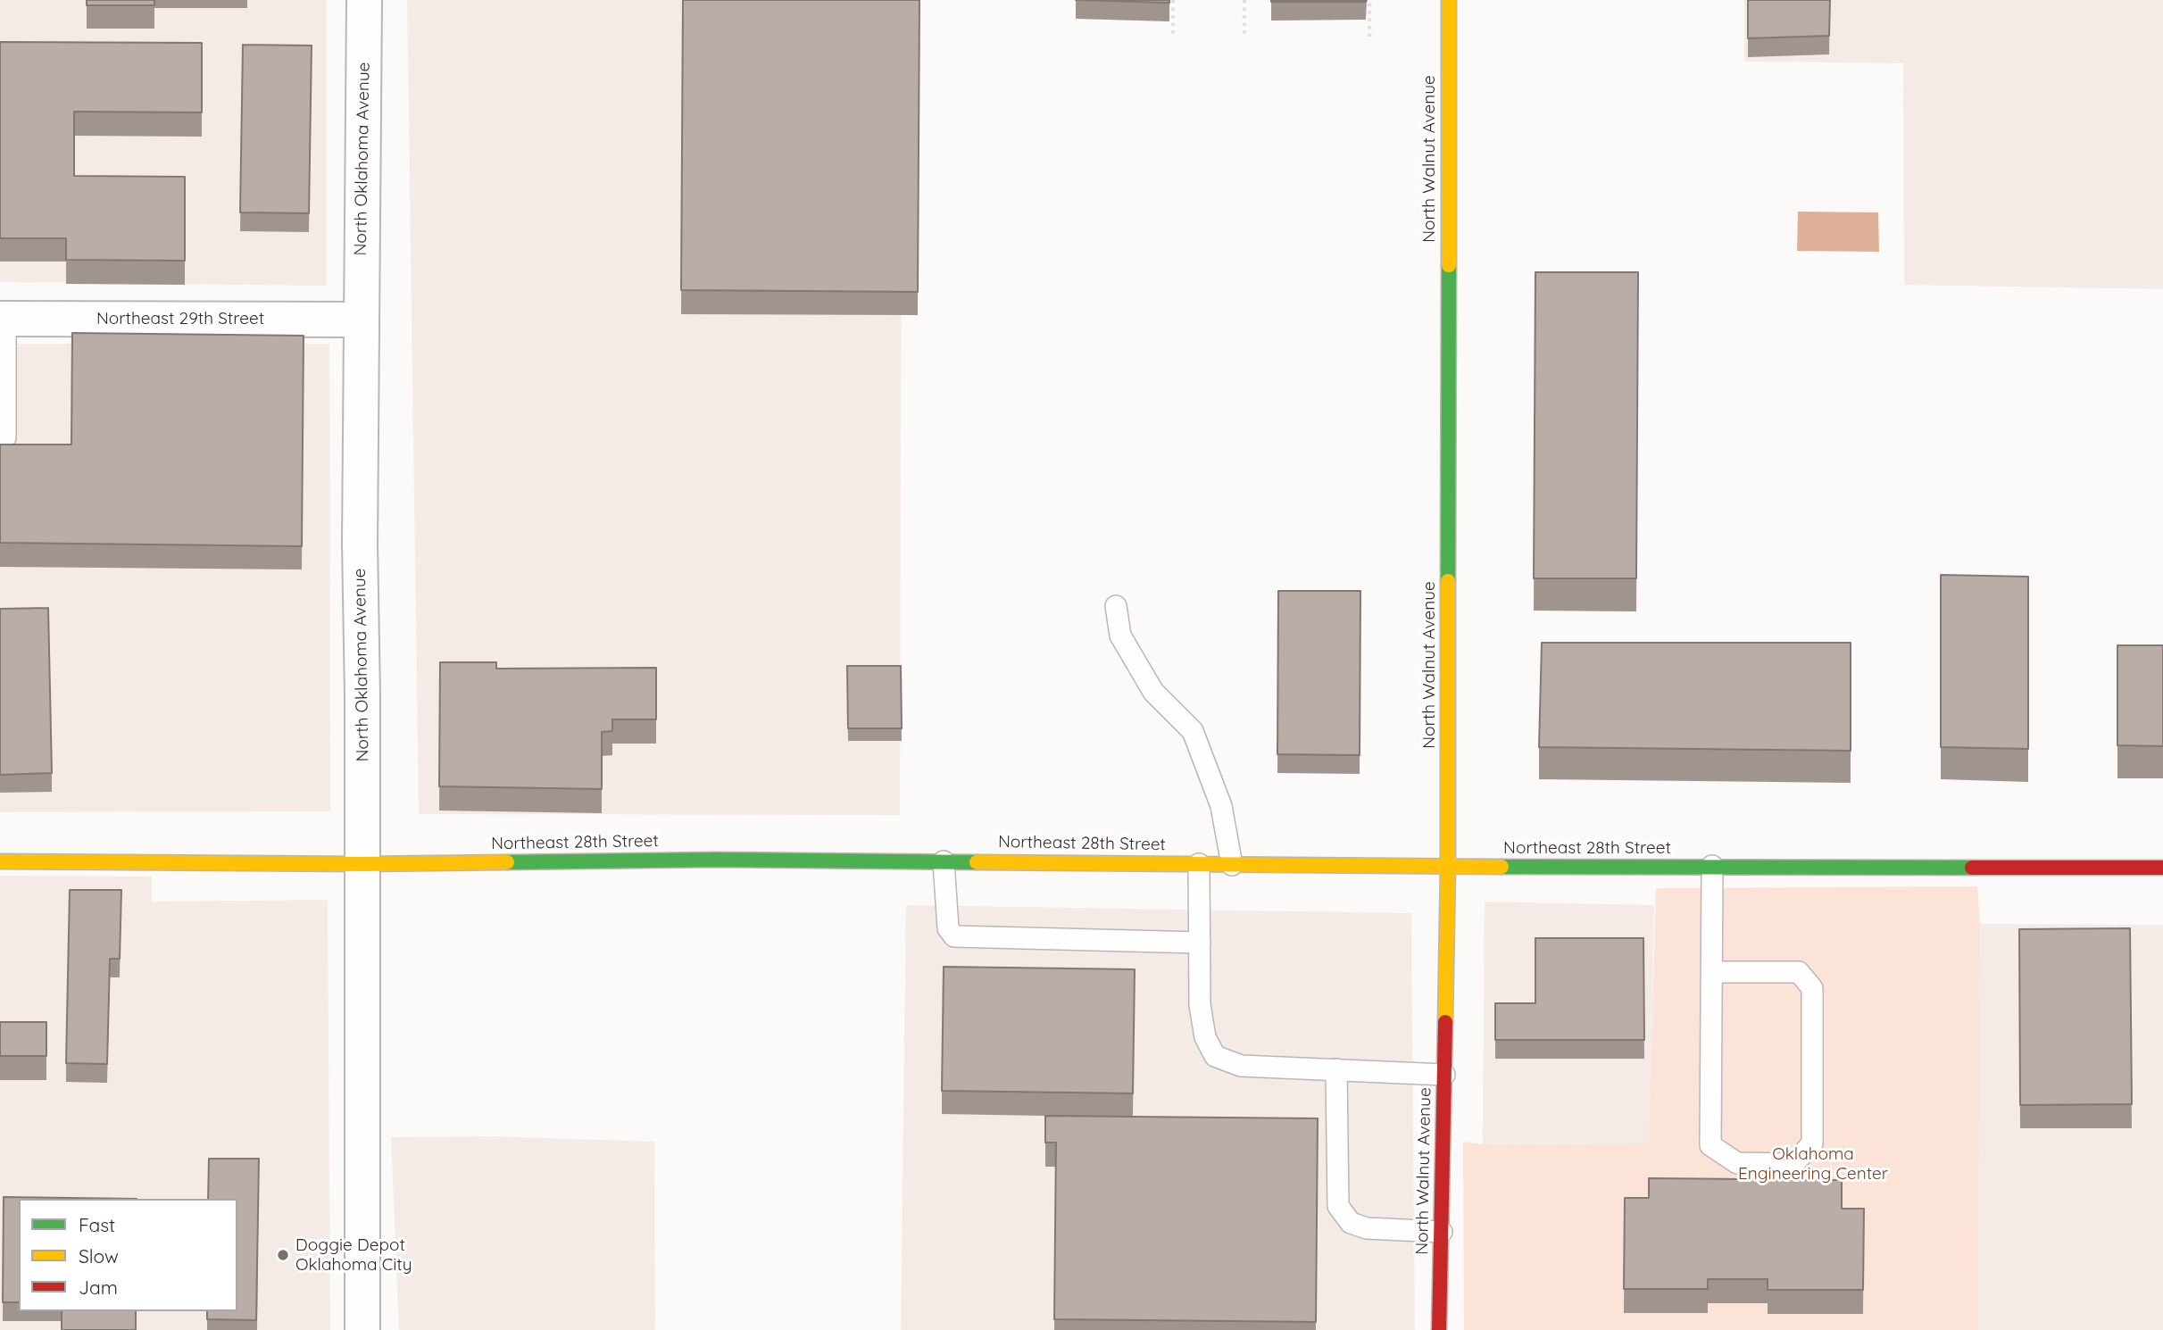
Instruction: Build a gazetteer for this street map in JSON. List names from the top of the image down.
{
  "streets": {
    "street": [
      "North Oklahoma Avenue",
      "North Walnut Avenue",
      "Northeast 29th Street",
      "Northeast 28th Street"
    ]
  },
  "crossings": [
    ["North Oklahoma Avenue", "Northeast 29th Street"],
    ["North Oklahoma Avenue", "Northeast 28th Street"],
    ["North Walnut Avenue", "Northeast 28th Street"]
  ],
  "parks": ["Oklahoma Engineering Center"],
  "places": ["Doggie Depot Oklahoma City"],
  "legend": ["Fast", "Slow", "Jam"]
}
